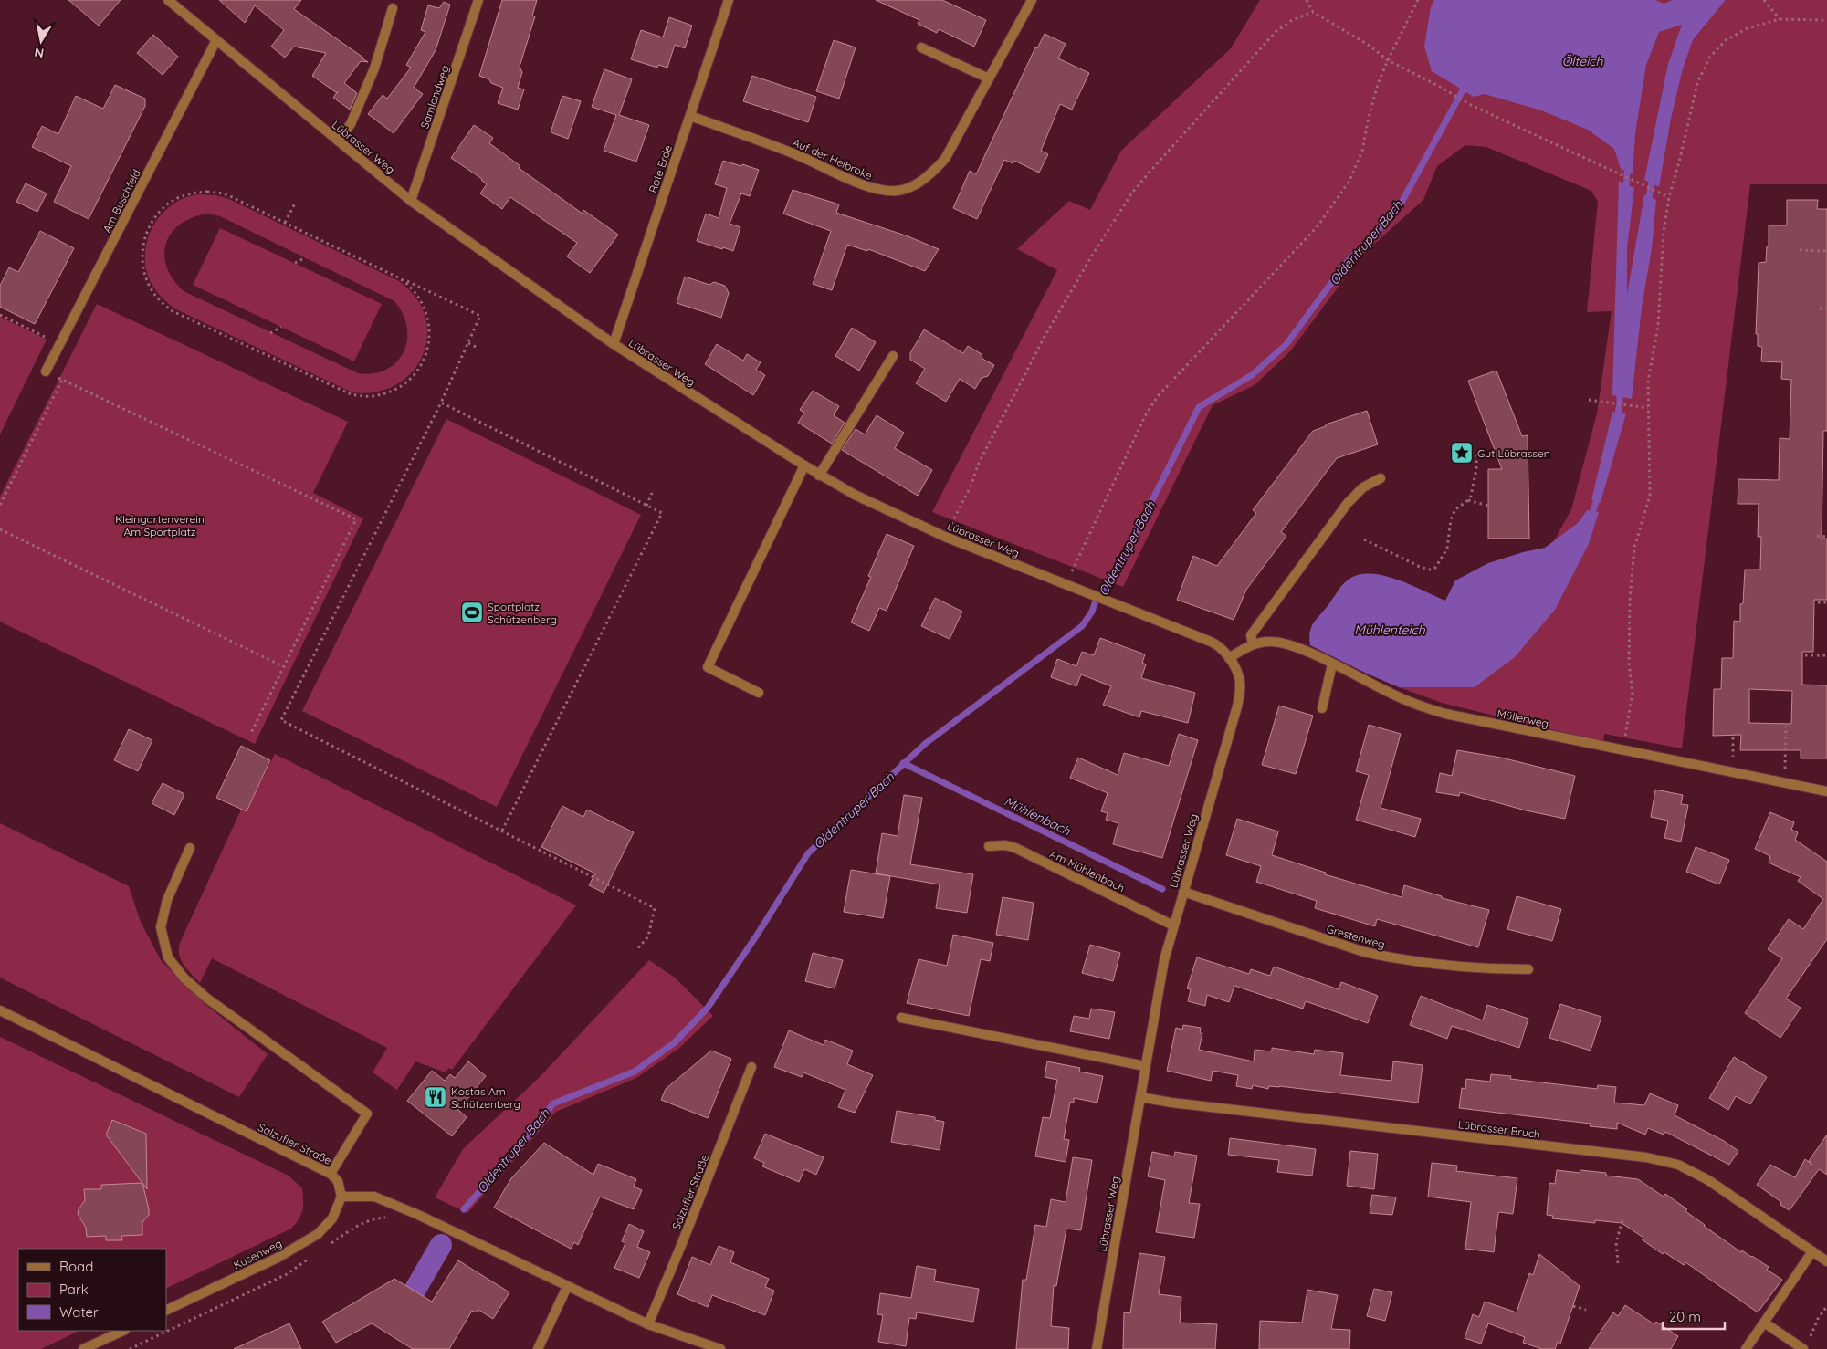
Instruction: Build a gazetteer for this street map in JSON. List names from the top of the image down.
{
  "streets": {
    "street": [
      "Samlandweg",
      "Lübrasser Weg",
      "Auf der Heibroke",
      "Rote Erde",
      "Am Buschfeld",
      "Müllerweg",
      "Am Mühlenbach",
      "Grestenweg",
      "Lübrasser Bruch",
      "Salzufler Straße",
      "Kusenweg"
    ]
  },
  "crossings": [
    ["Samlandweg", "Lübrasser Weg"],
    ["Lübrasser Weg", "Rote Erde"],
    ["Lübrasser Weg", "Am Buschfeld"],
    ["Lübrasser Weg", "Müllerweg"],
    ["Lübrasser Weg", "Am Mühlenbach"],
    ["Lübrasser Weg", "Grestenweg"],
    ["Lübrasser Weg", "Lübrasser Bruch"],
    ["Auf der Heibroke", "Rote Erde"],
    ["Salzufler Straße", "Kusenweg"]
  ],
  "water": [
    "Ölteich",
    "Oldentruper Bach",
    "Mühlenteich",
    "Mühlenbach"
  ],
  "parks": ["Kleingartenverein Am Sportplatz"],
  "places": {
    "place": ["Gut Lübrassen"],
    "sports": ["Sportplatz Schützenberg"],
    "restaurant": ["Kostas Am Schützenberg"]
  },
  "legend": ["Road", "Park", "Water"],
  "scale_bar": "20 m",
  "north": "bottom"
}
